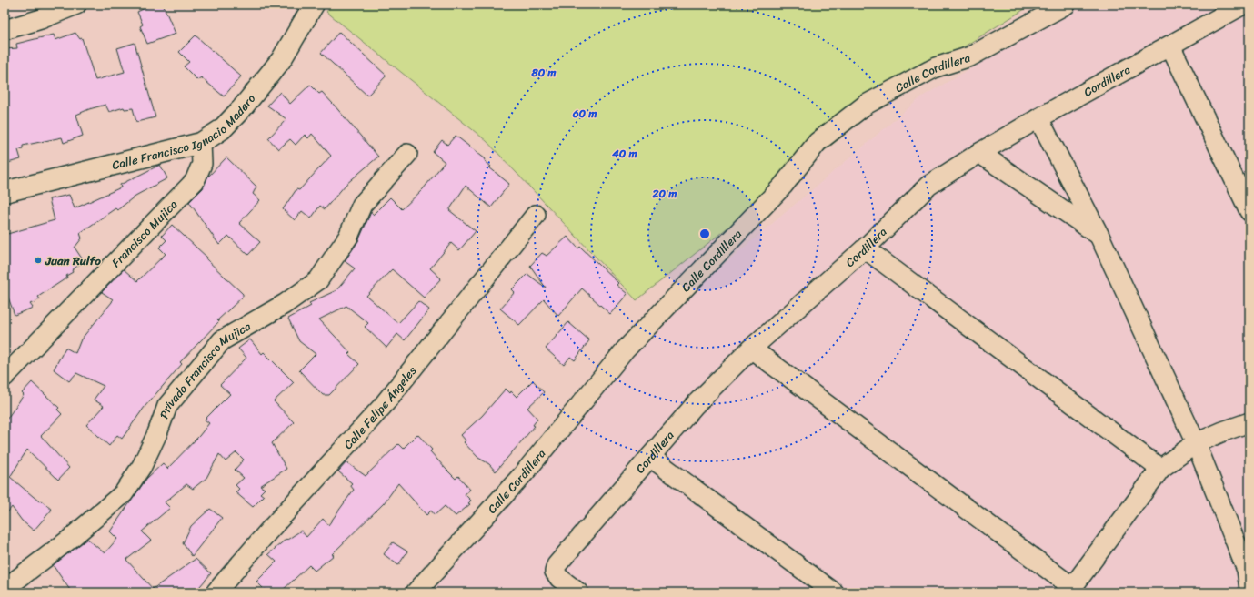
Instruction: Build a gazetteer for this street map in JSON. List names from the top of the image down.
{
  "streets": {
    "main road": ["Calle Francisco Ignacio Madero"],
    "street": [
      "Calle Cordillera",
      "Cordillera",
      "Francisco Mujica",
      "Privada Francisco Mujica",
      "Calle Felipe Ángeles"
    ]
  },
  "crossings": [
    ["Calle Francisco Ignacio Madero", "Francisco Mujica"]
  ],
  "places": ["Juan Rulfo"],
  "rings": [
    "80 m",
    "60 m",
    "40 m",
    "20 m"
  ]
}
